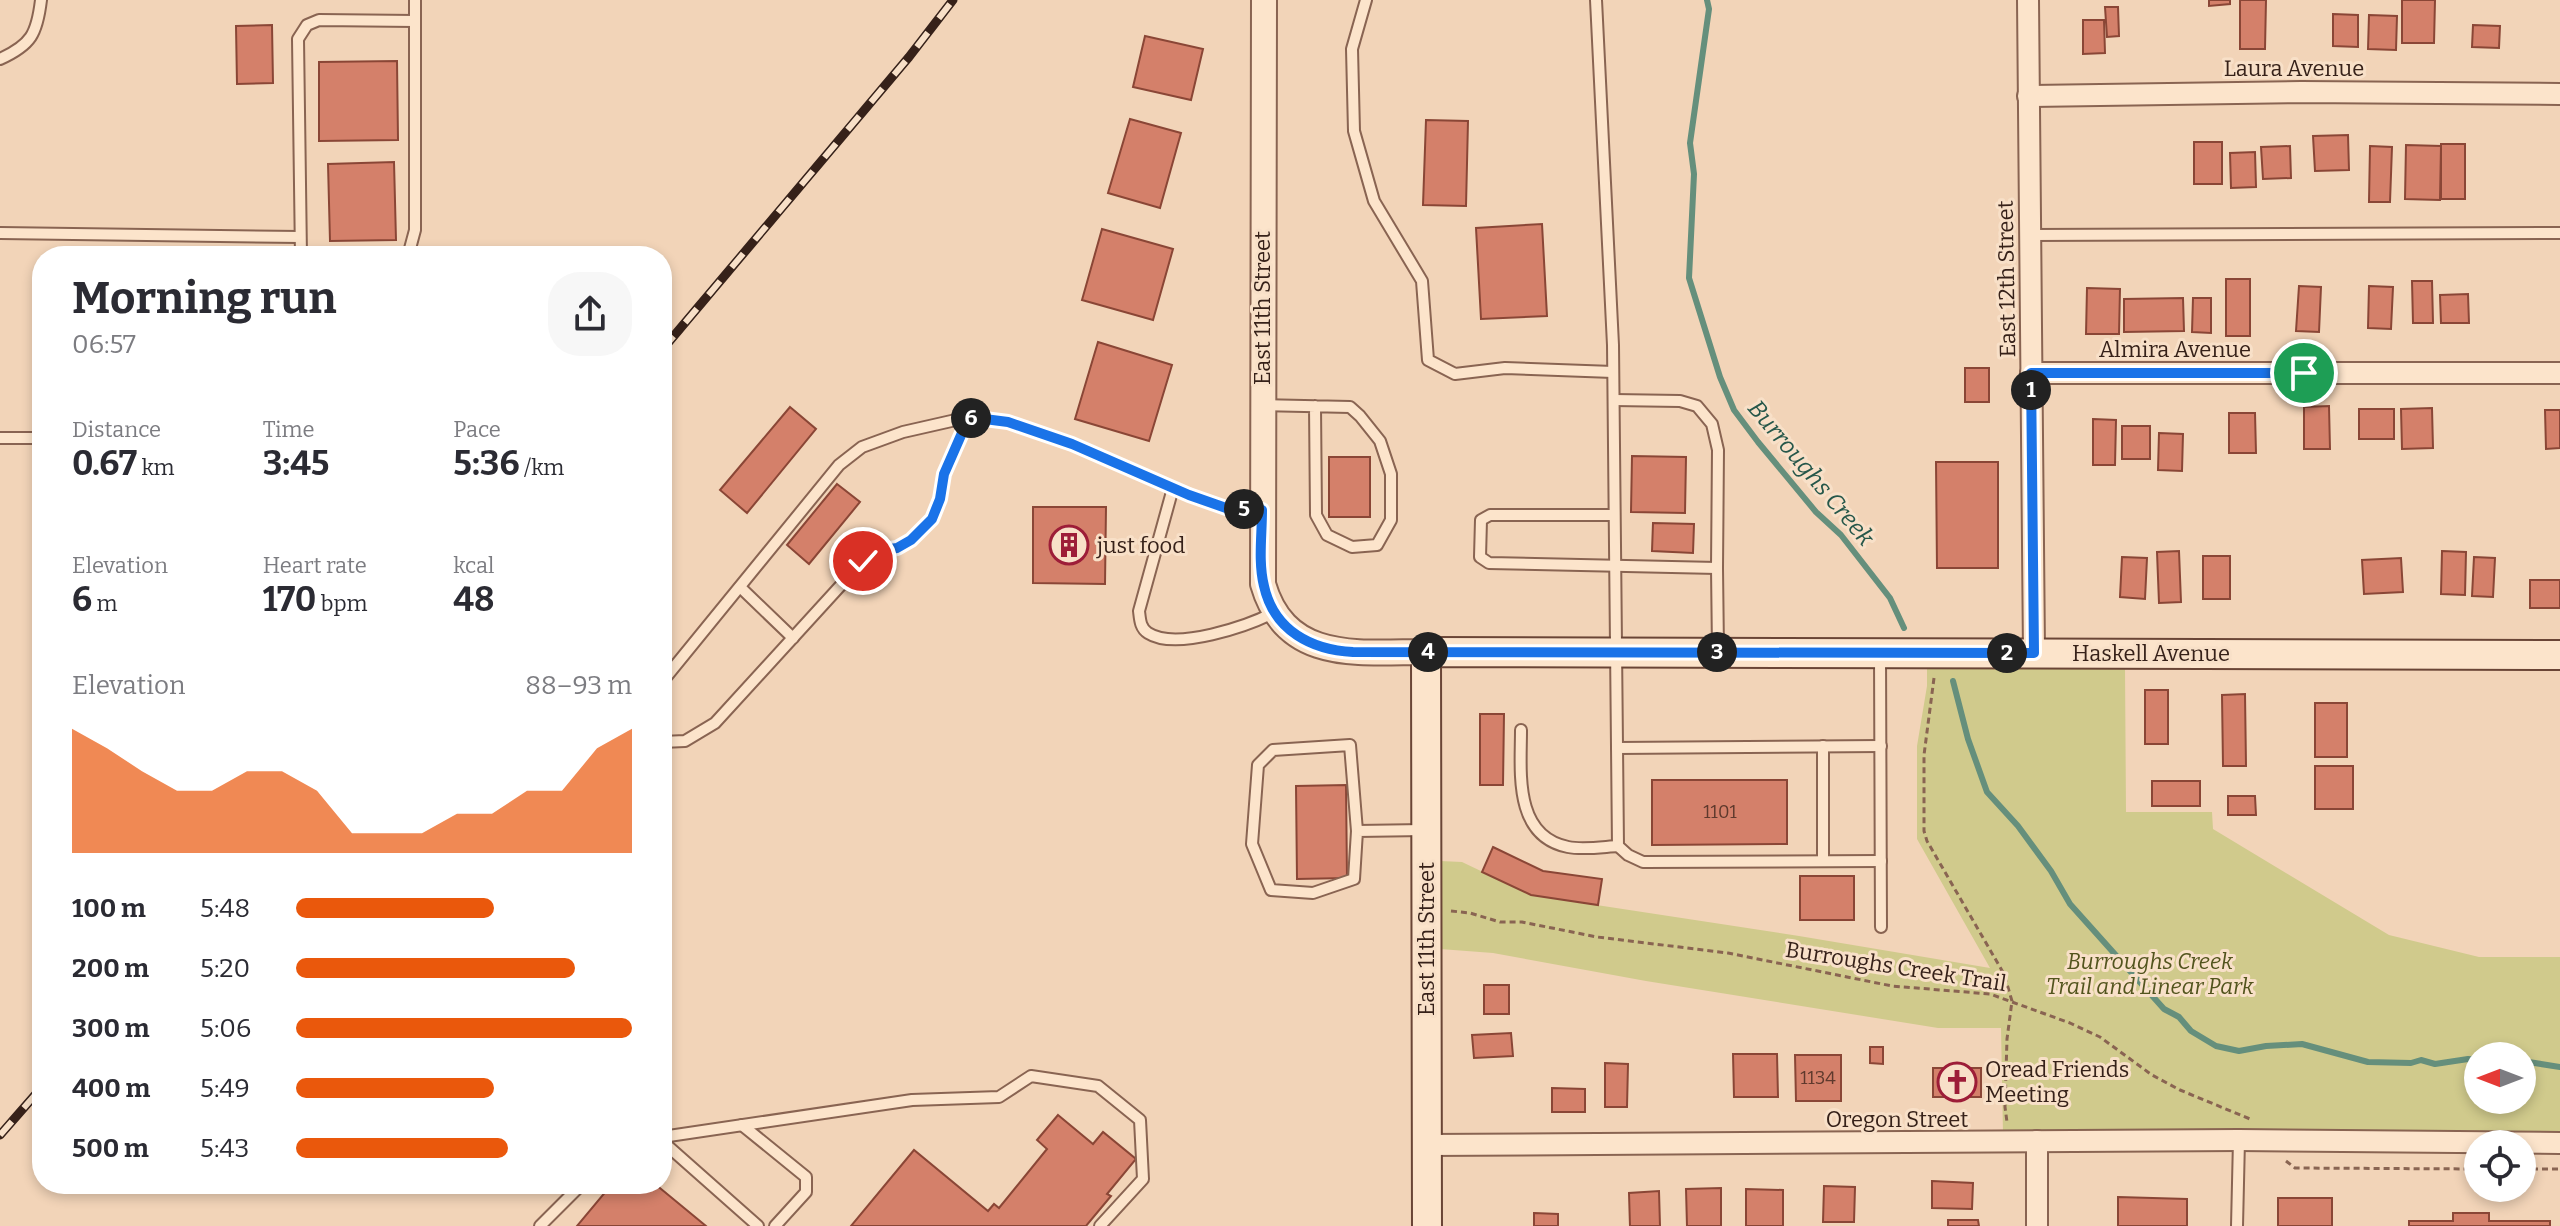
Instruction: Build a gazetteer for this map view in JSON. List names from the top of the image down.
{
  "streets": {
    "main road": ["East 11th Street", "Haskell Avenue"],
    "street": [
      "Laura Avenue",
      "East 12th Street",
      "Almira Avenue",
      "Oregon Street"
    ],
    "path": ["Burroughs Creek Trail"]
  },
  "crossings": [
    ["Laura Avenue", "East 12th Street"],
    ["East 12th Street", "Almira Avenue"],
    ["East 12th Street", "Haskell Avenue"],
    ["East 11th Street", "Haskell Avenue"],
    ["East 11th Street", "Oregon Street"]
  ],
  "water": ["Burroughs Creek"],
  "parks": ["Burroughs Creek Trail and Linear Park"],
  "places": {
    "building": ["just food"],
    "church": ["Oread Friends Meeting"]
  },
  "house_numbers": ["1101", "1134"],
  "north": "left",
  "page": {
    "heading": ["Morning run", "06:57"],
    "pins": [
      "1",
      "6",
      "5",
      "3",
      "4",
      "2"
    ],
    "stats": [
      ["Distance", "0.67 km"],
      ["Time", "3:45"],
      ["Pace", "5:36 /km"],
      ["Elevation", "6 m"],
      ["Heart rate", "170 bpm"],
      ["kcal", "48"]
    ],
    "chart": ["Elevation", "88–93 m"],
    "list": [
      {
        "name": "100 m",
        "note": "5:48"
      },
      {
        "name": "200 m",
        "note": "5:20"
      },
      {
        "name": "300 m",
        "note": "5:06"
      },
      {
        "name": "400 m",
        "note": "5:49"
      },
      {
        "name": "500 m",
        "note": "5:43"
      }
    ]
  }
}
